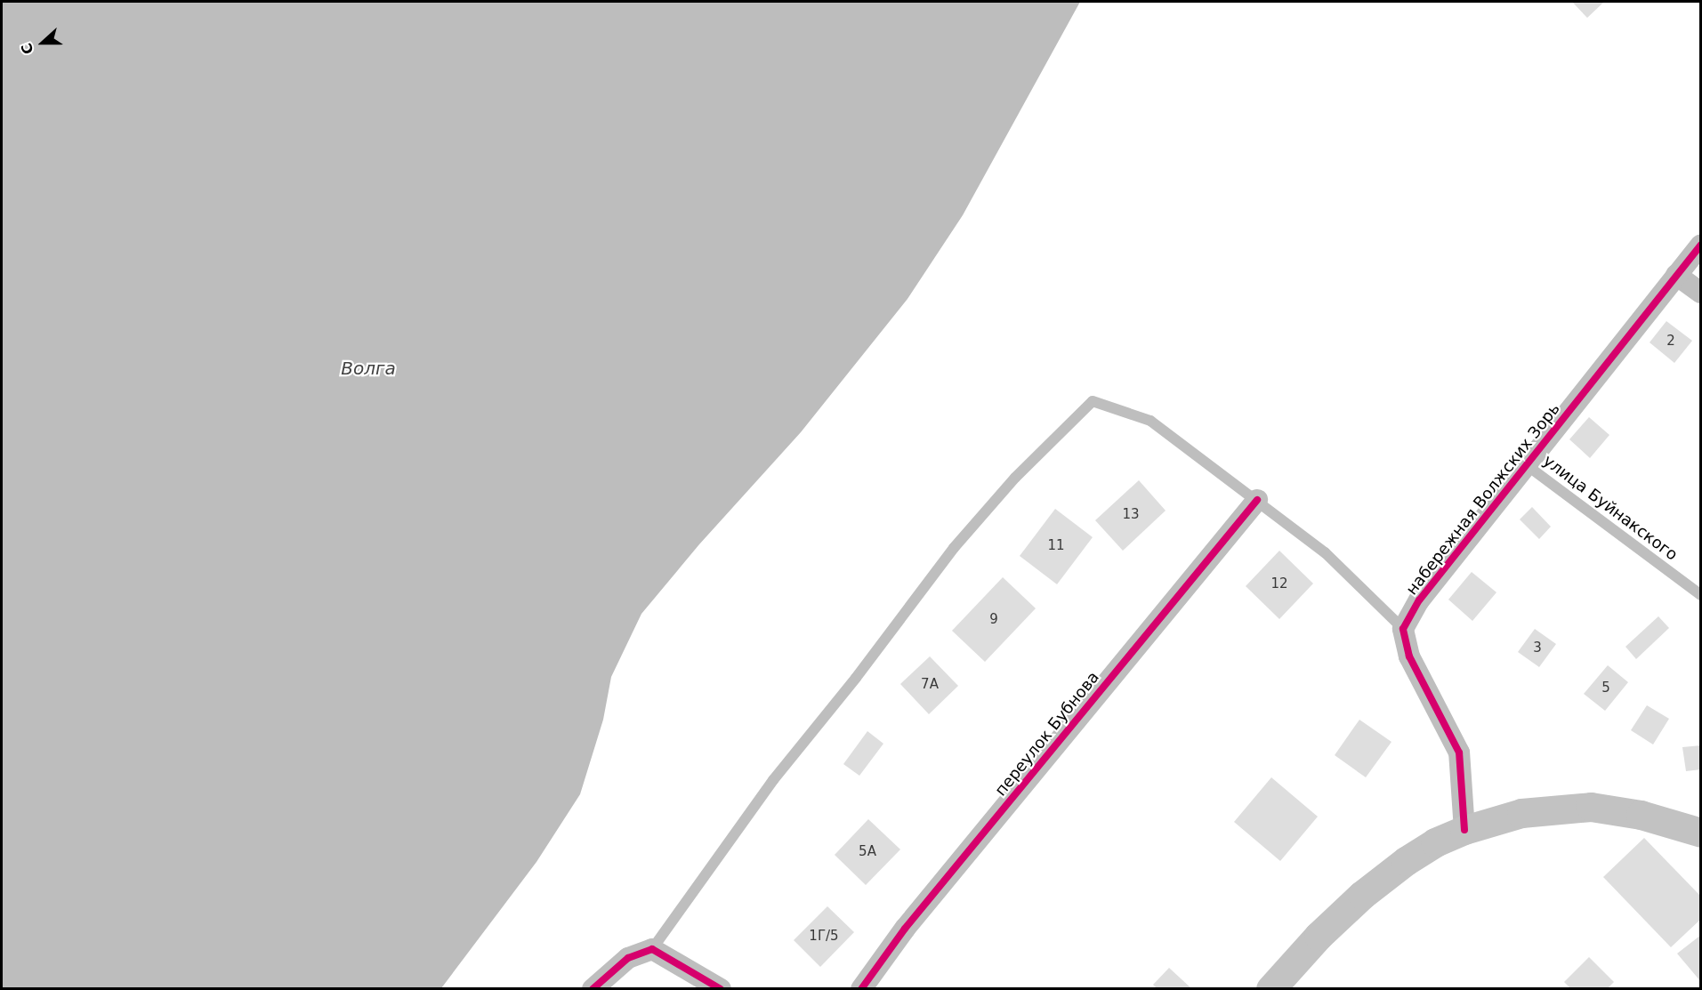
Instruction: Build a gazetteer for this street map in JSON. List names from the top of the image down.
{
  "streets": {
    "street": ["набережная Волжских Зорь", "переулок Бубнова"],
    "lane": ["улица Буйнакского"]
  },
  "crossings": [
    ["набережная Волжских Зорь", "улица Буйнакского"]
  ],
  "water": ["Волга"],
  "house_numbers": [
    "2",
    "13",
    "11",
    "12",
    "9",
    "3",
    "7А",
    "5",
    "5А",
    "1Г/5"
  ],
  "north": "left"
}
